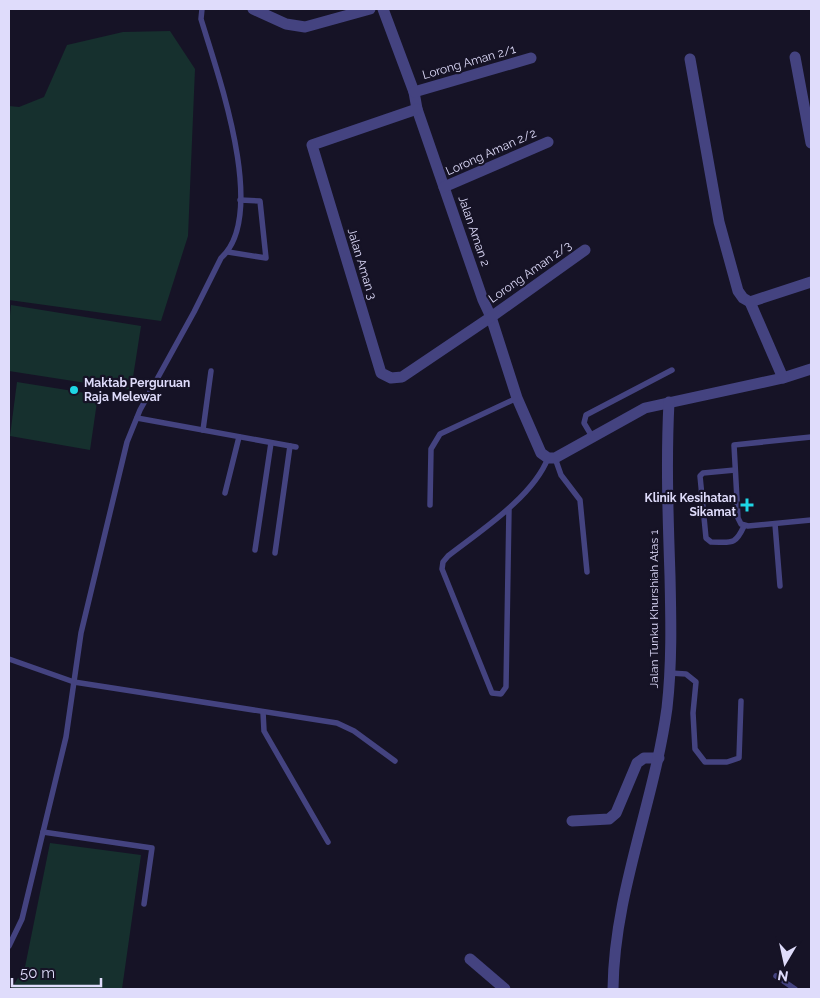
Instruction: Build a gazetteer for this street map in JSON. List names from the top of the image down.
{
  "streets": {
    "street": [
      "Lorong Aman 2/1",
      "Lorong Aman 2/2",
      "Jalan Aman 2",
      "Jalan Aman 3",
      "Lorong Aman 2/3",
      "Jalan Tunku Khurshiah Atas 1"
    ]
  },
  "crossings": [
    ["Lorong Aman 2/1", "Jalan Aman 2"],
    ["Lorong Aman 2/2", "Jalan Aman 2"],
    ["Jalan Aman 2", "Jalan Aman 3"],
    ["Jalan Aman 2", "Lorong Aman 2/3"],
    ["Jalan Aman 3", "Lorong Aman 2/3"]
  ],
  "places": {
    "other": ["Maktab Perguruan Raja Melewar"],
    "health": ["Klinik Kesihatan Sikamat"]
  },
  "scale_bar": "50 m",
  "north": "bottom"
}
